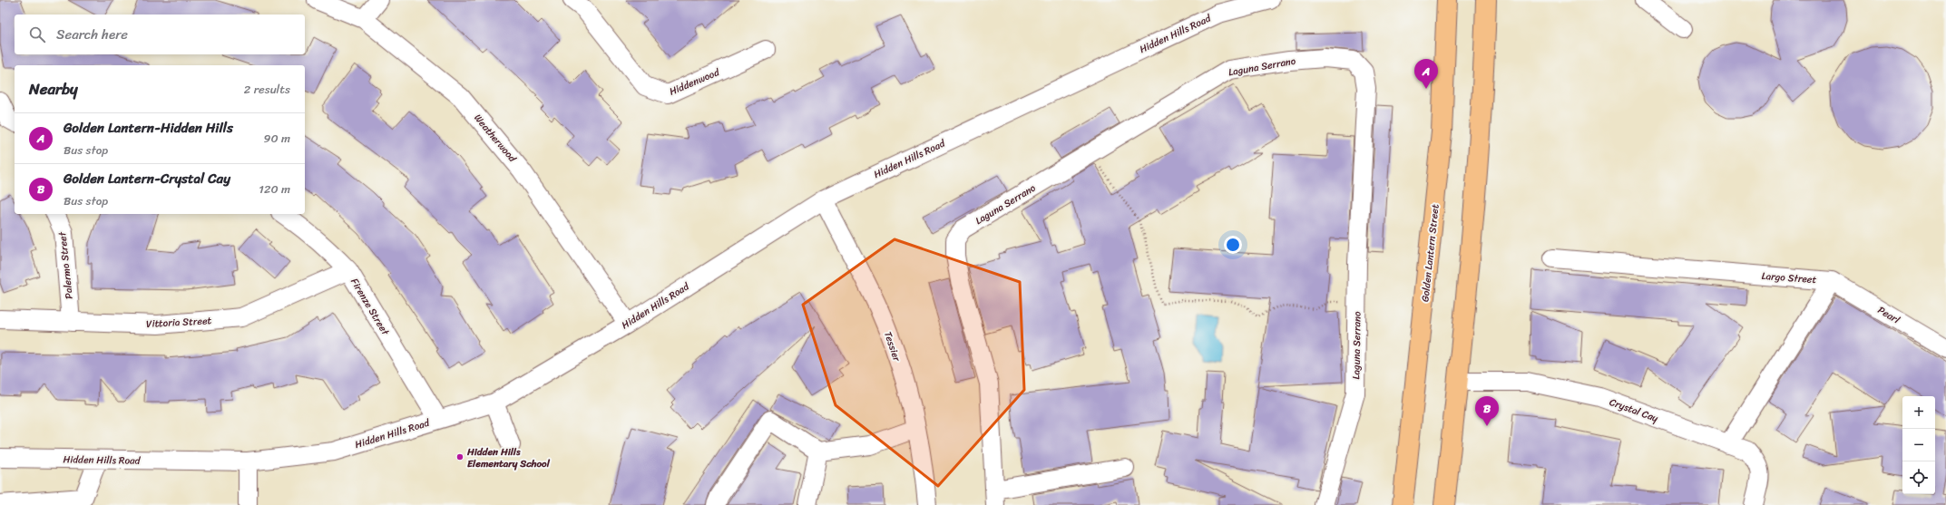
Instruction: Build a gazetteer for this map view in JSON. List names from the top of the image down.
{
  "streets": {
    "main road": ["Golden Lantern Street"],
    "street": [
      "Hidden Hills Road",
      "Laguna Serrano",
      "Hiddenwood",
      "Weatherwood",
      "Palermo Street",
      "Largo Street",
      "Firenze Street",
      "Pearl",
      "Vittoria Street",
      "Tessier",
      "Crystal Cay"
    ]
  },
  "crossings": [
    ["Hidden Hills Road", "Weatherwood"],
    ["Hidden Hills Road", "Firenze Street"],
    ["Hidden Hills Road", "Tessier"],
    ["Palermo Street", "Vittoria Street"],
    ["Largo Street", "Pearl"],
    ["Largo Street", "Crystal Cay"],
    ["Firenze Street", "Vittoria Street"]
  ],
  "places": ["Hidden Hills Elementary School"],
  "page": {
    "search": "Search here",
    "pins": ["A", "B"],
    "heading": ["Nearby", "2 results"],
    "list": [
      {
        "mark": "A",
        "name": "Golden Lantern-Hidden Hills",
        "note": "Bus stop",
        "value": "90 m"
      },
      {
        "mark": "B",
        "name": "Golden Lantern-Crystal Cay",
        "note": "Bus stop",
        "value": "120 m"
      }
    ],
    "map_buttons": ["+", "−"]
  }
}
